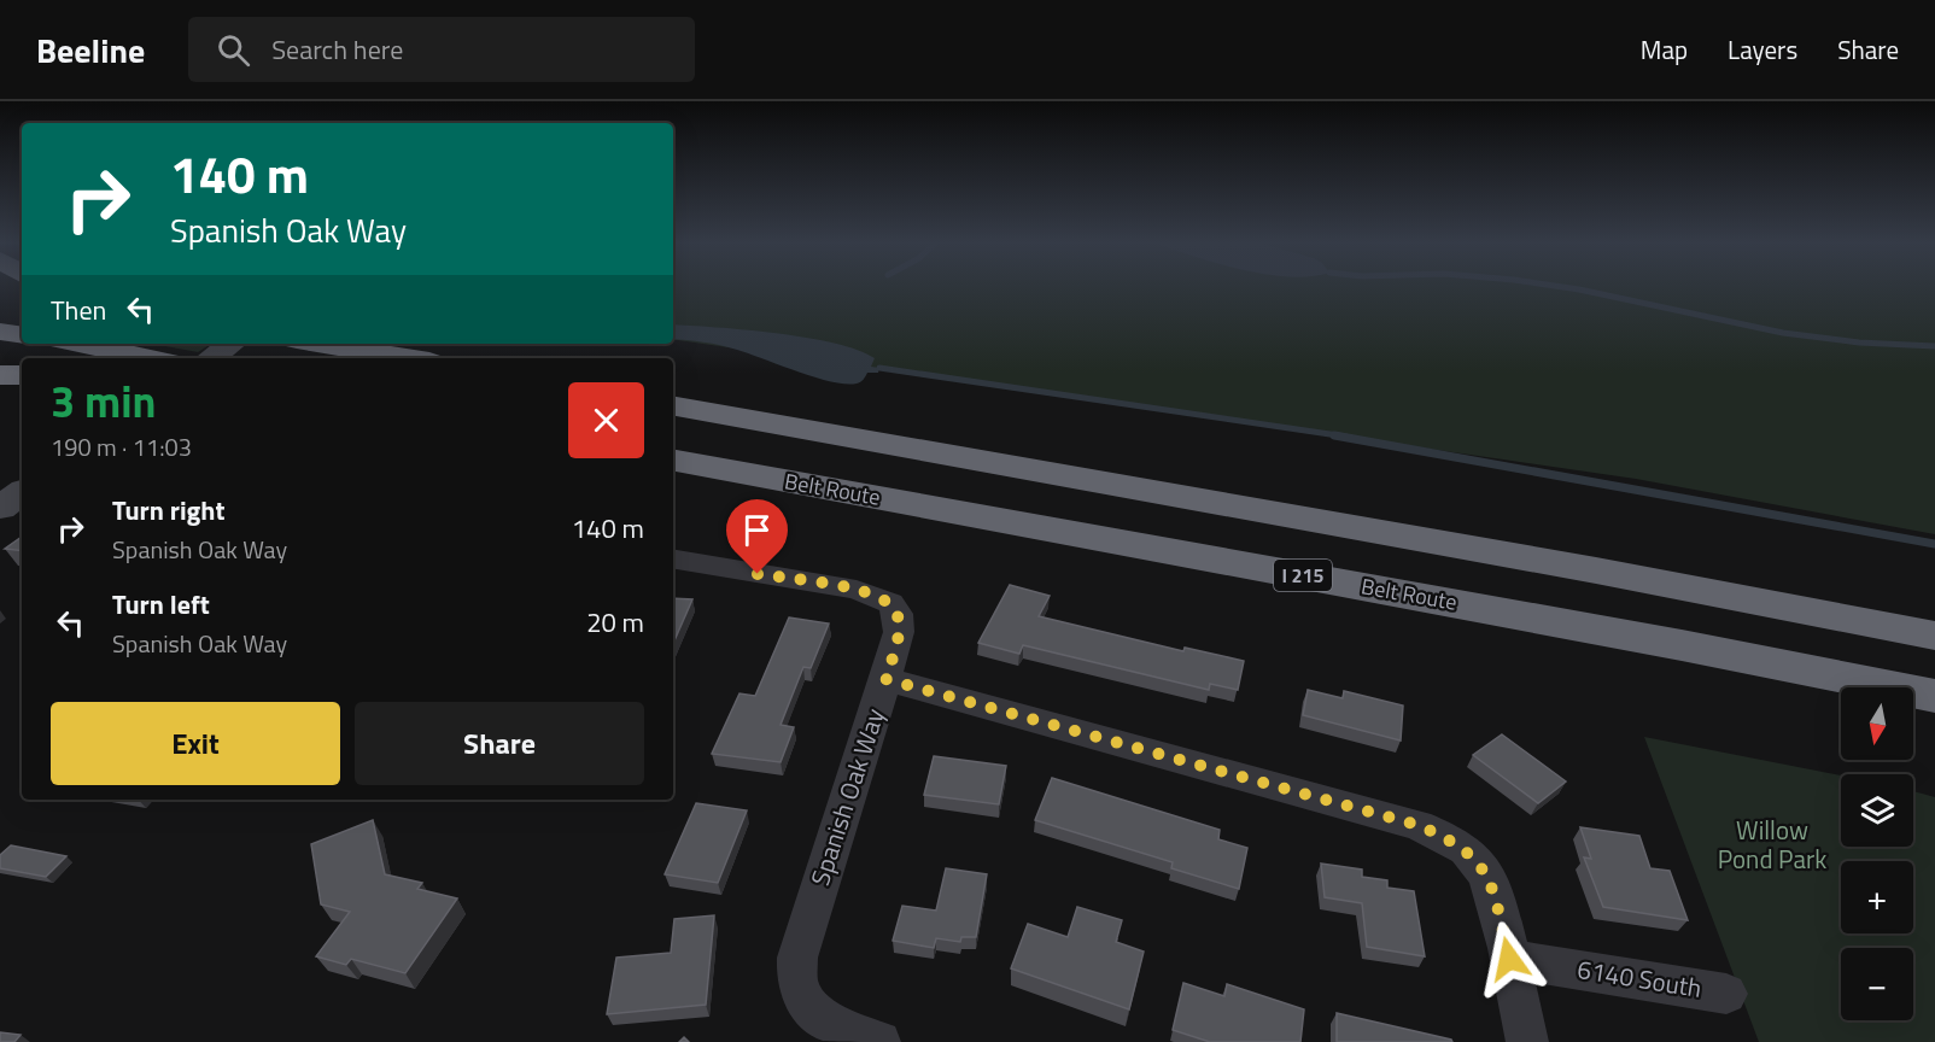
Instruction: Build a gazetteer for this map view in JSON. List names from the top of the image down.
{
  "streets": {
    "highway": ["Belt Route", "I 215"],
    "street": ["Spanish Oak Way", "6140 South"]
  },
  "parks": ["Willow Pond Park"],
  "north": "bottom",
  "page": {
    "header": "Beeline",
    "search": "Search here",
    "nav": ["Map", "Layers", "Share"],
    "turn": ["140 m", "Spanish Oak Way"],
    "then": "Then",
    "heading": ["3 min", "190 m · 11:03"],
    "list": [
      {
        "name": "Turn right",
        "note": "Spanish Oak Way",
        "value": "140 m"
      },
      {
        "name": "Turn left",
        "note": "Spanish Oak Way",
        "value": "20 m"
      }
    ],
    "map_buttons": ["+", "−"],
    "buttons": ["Exit", "Share"]
  }
}
